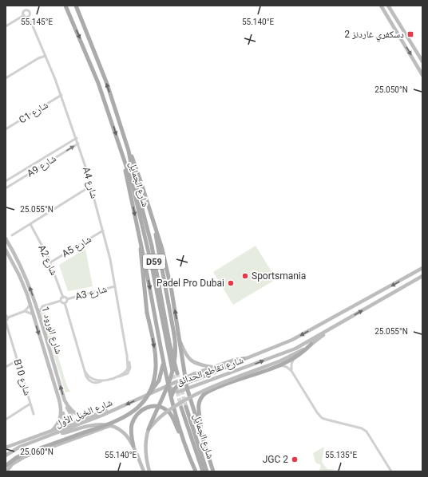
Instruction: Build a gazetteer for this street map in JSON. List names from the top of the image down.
{
  "streets": {
    "main road": [
      "شارع الجمايل",
      "D59",
      "شارع الورود 1",
      "شارع تقاطع الحدائق",
      "شارع الخيل الأول"
    ],
    "street": [
      "C1 شارع",
      "A9 شارع",
      "A4 شارع",
      "A5 شارع",
      "A2 شارع",
      "A3 شارع",
      "B10 شارع"
    ]
  },
  "crossings": [
    ["C1 شارع", "A4 شارع"],
    ["A9 شارع", "A4 شارع"],
    ["A4 شارع", "A5 شارع"],
    ["A4 شارع", "A3 شارع"],
    ["A5 شارع", "A2 شارع"],
    ["شارع تقاطع الحدائق", "شارع الخيل الأول"]
  ],
  "places": {
    "transit": ["دسكفري غاردنز 2"],
    "other": ["Sportsmania", "Padel Pro Dubai", "JGC 2"]
  },
  "coordinates": [
    "55.145°E",
    "55.140°E",
    "25.050°N",
    "25.055°N",
    "25.060°N",
    "55.135°E"
  ]
}
